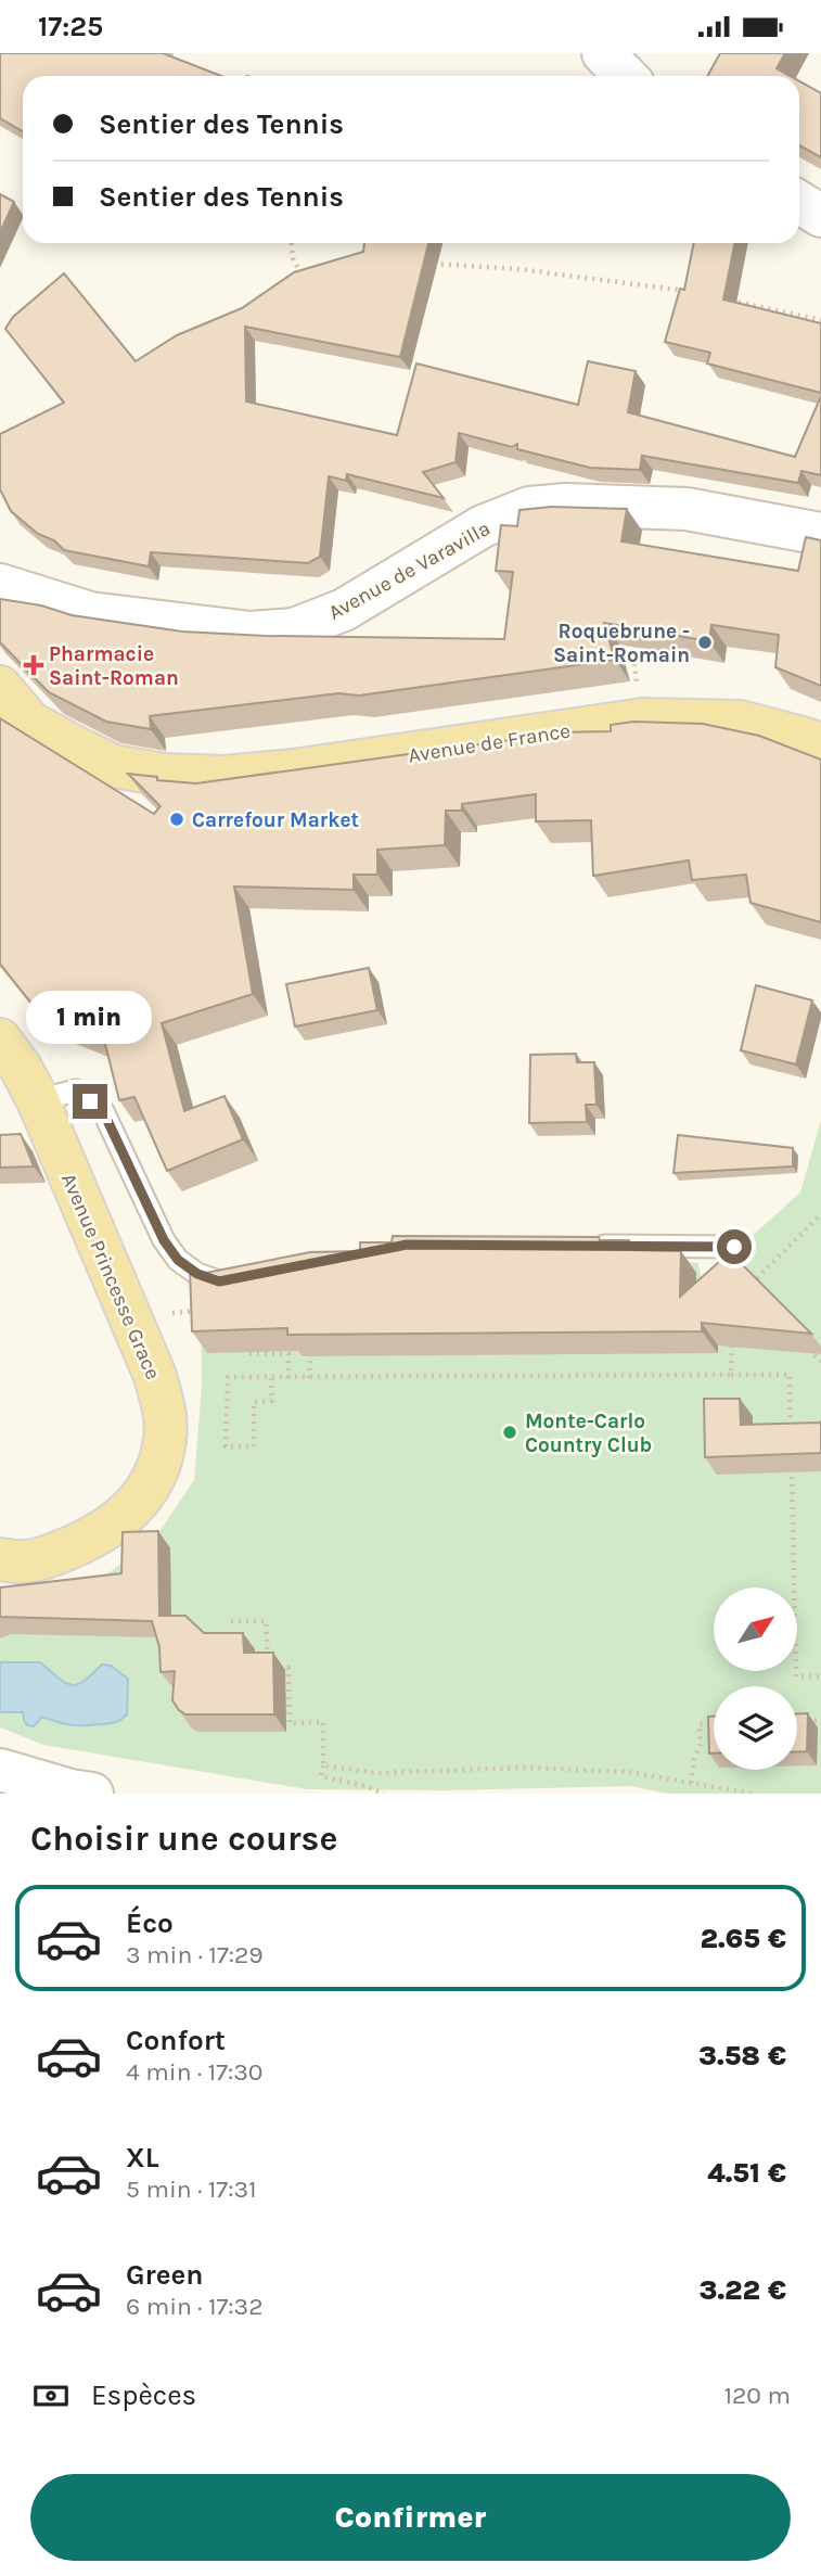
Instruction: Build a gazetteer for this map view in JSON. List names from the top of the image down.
{
  "streets": {
    "main road": ["Avenue de France", "Avenue Princesse Grace"],
    "street": ["Avenue de Varavilla"]
  },
  "places": {
    "other": ["Roquebrune - Saint-Romain", "Carrefour Market", "Monte-Carlo Country Club"],
    "health": ["Pharmacie Saint-Roman"]
  },
  "north": "top right",
  "page": {
    "status": "17:25",
    "banner": ["Sentier des Tennis", "Sentier des Tennis"],
    "bubble": "1 min",
    "heading": "Choisir une course",
    "list": [
      {
        "name": "Éco",
        "note": "3 min · 17:29",
        "value": "2.65 €"
      },
      {
        "name": "Confort",
        "note": "4 min · 17:30",
        "value": "3.58 €"
      },
      {
        "name": "XL",
        "note": "5 min · 17:31",
        "value": "4.51 €"
      },
      {
        "name": "Green",
        "note": "6 min · 17:32",
        "value": "3.22 €"
      }
    ],
    "pay": ["Espèces", "120 m"],
    "buttons": "Confirmer"
  }
}
